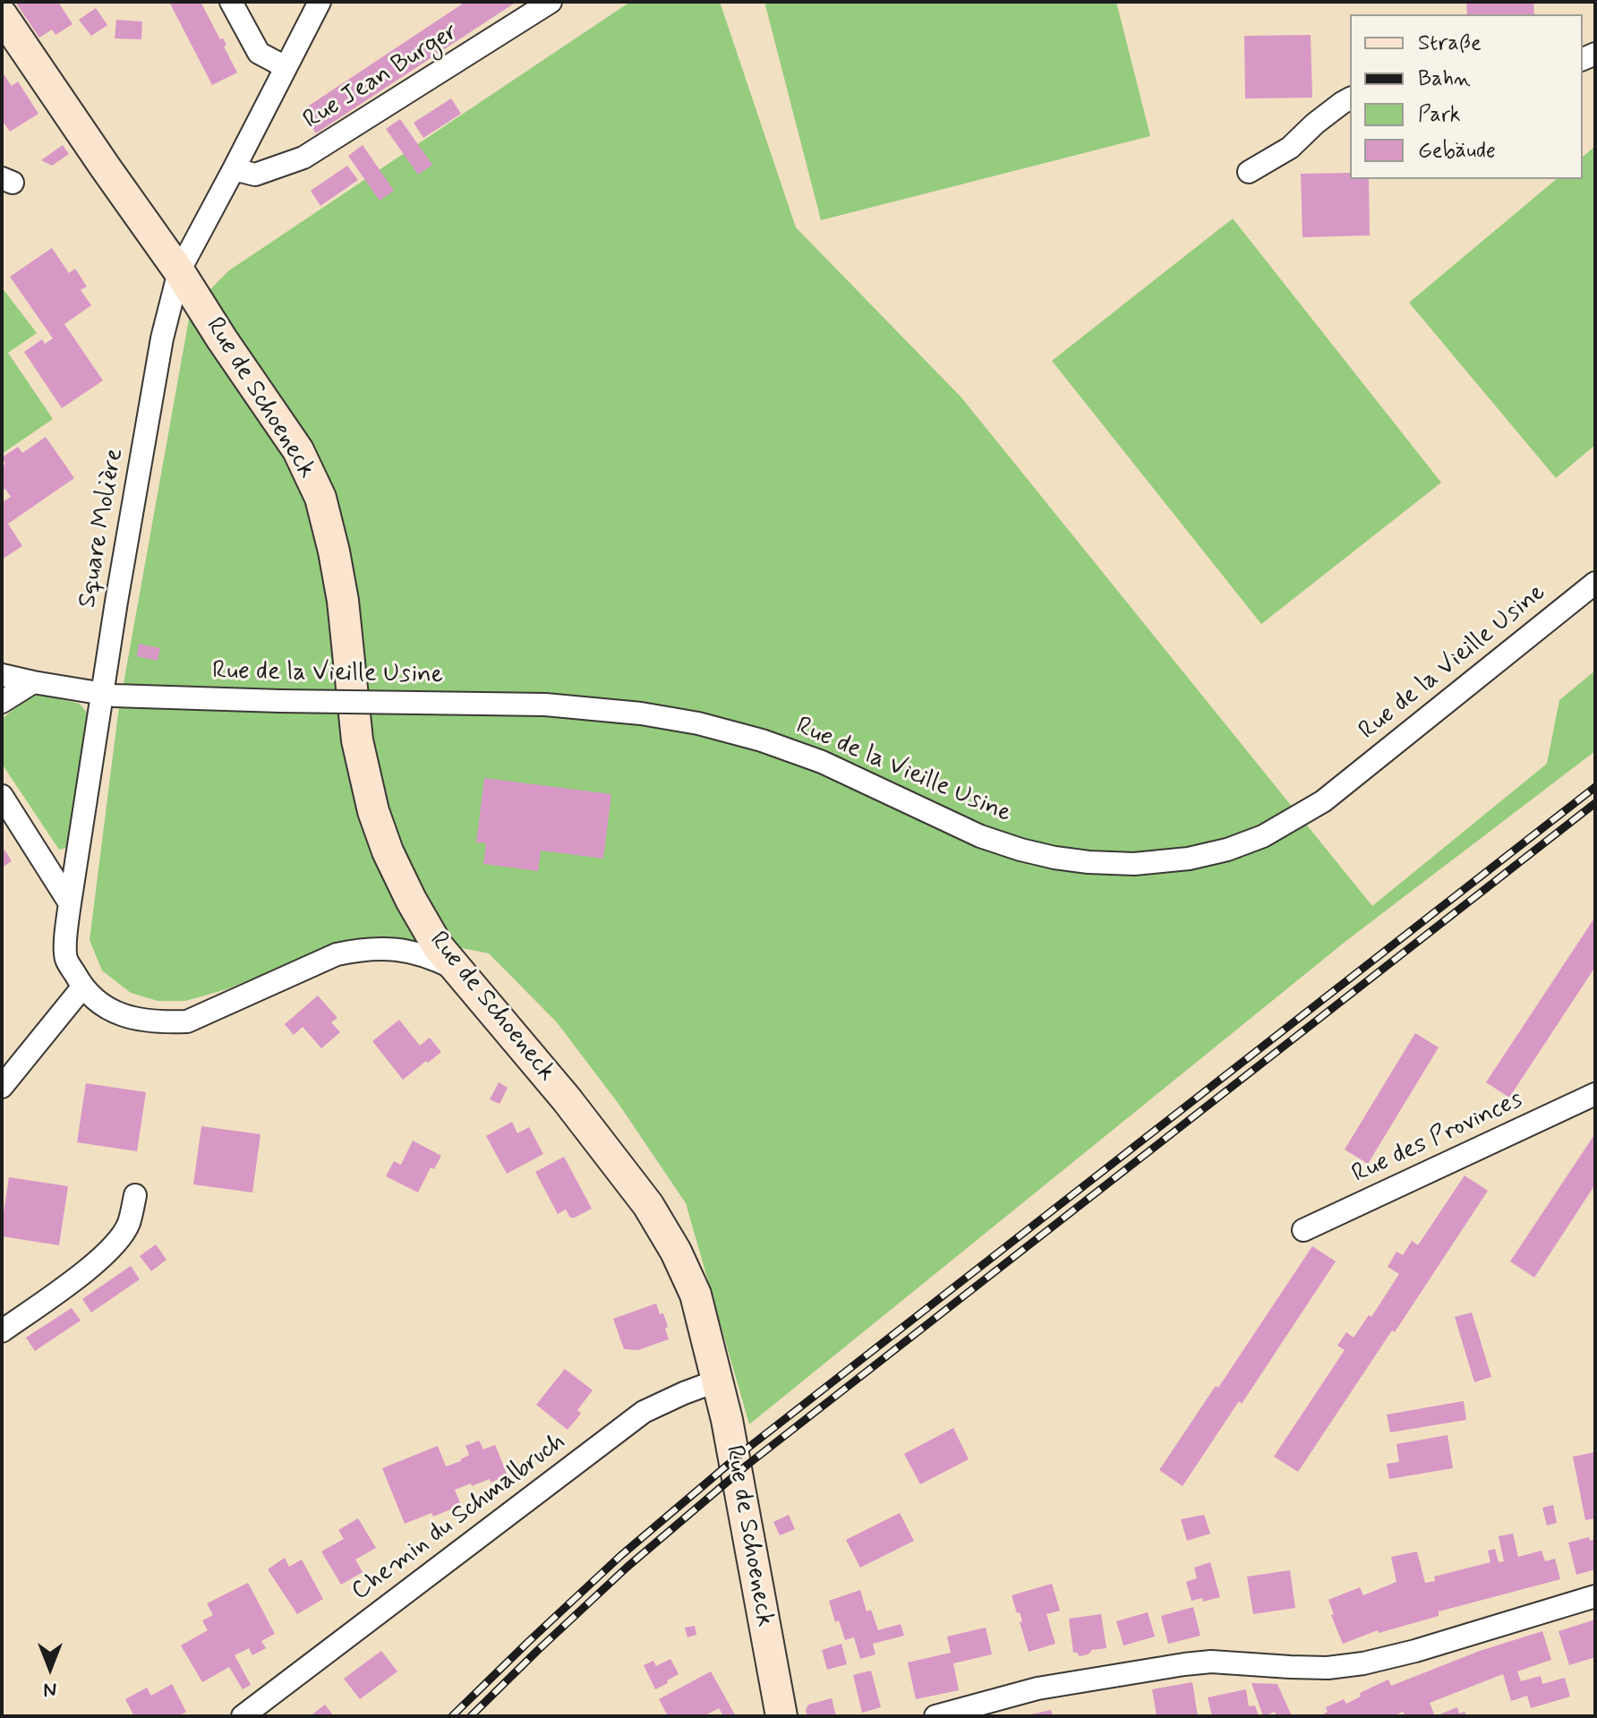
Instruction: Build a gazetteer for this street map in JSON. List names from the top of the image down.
{
  "streets": {
    "main road": ["Rue de Schoeneck"],
    "street": [
      "Rue Jean Burger",
      "Square Molière",
      "Rue de la Vieille Usine",
      "Rue des Provinces",
      "Chemin du Schmalbruch"
    ]
  },
  "crossings": [
    ["Rue Jean Burger", "Rue de Schoeneck"],
    ["Rue Jean Burger", "Square Molière"],
    ["Rue de Schoeneck", "Square Molière"],
    ["Rue de Schoeneck", "Chemin du Schmalbruch"],
    ["Square Molière", "Rue de la Vieille Usine"]
  ],
  "legend": [
    "Straße",
    "Bahn",
    "Park",
    "Gebäude"
  ],
  "north": "bottom"
}
